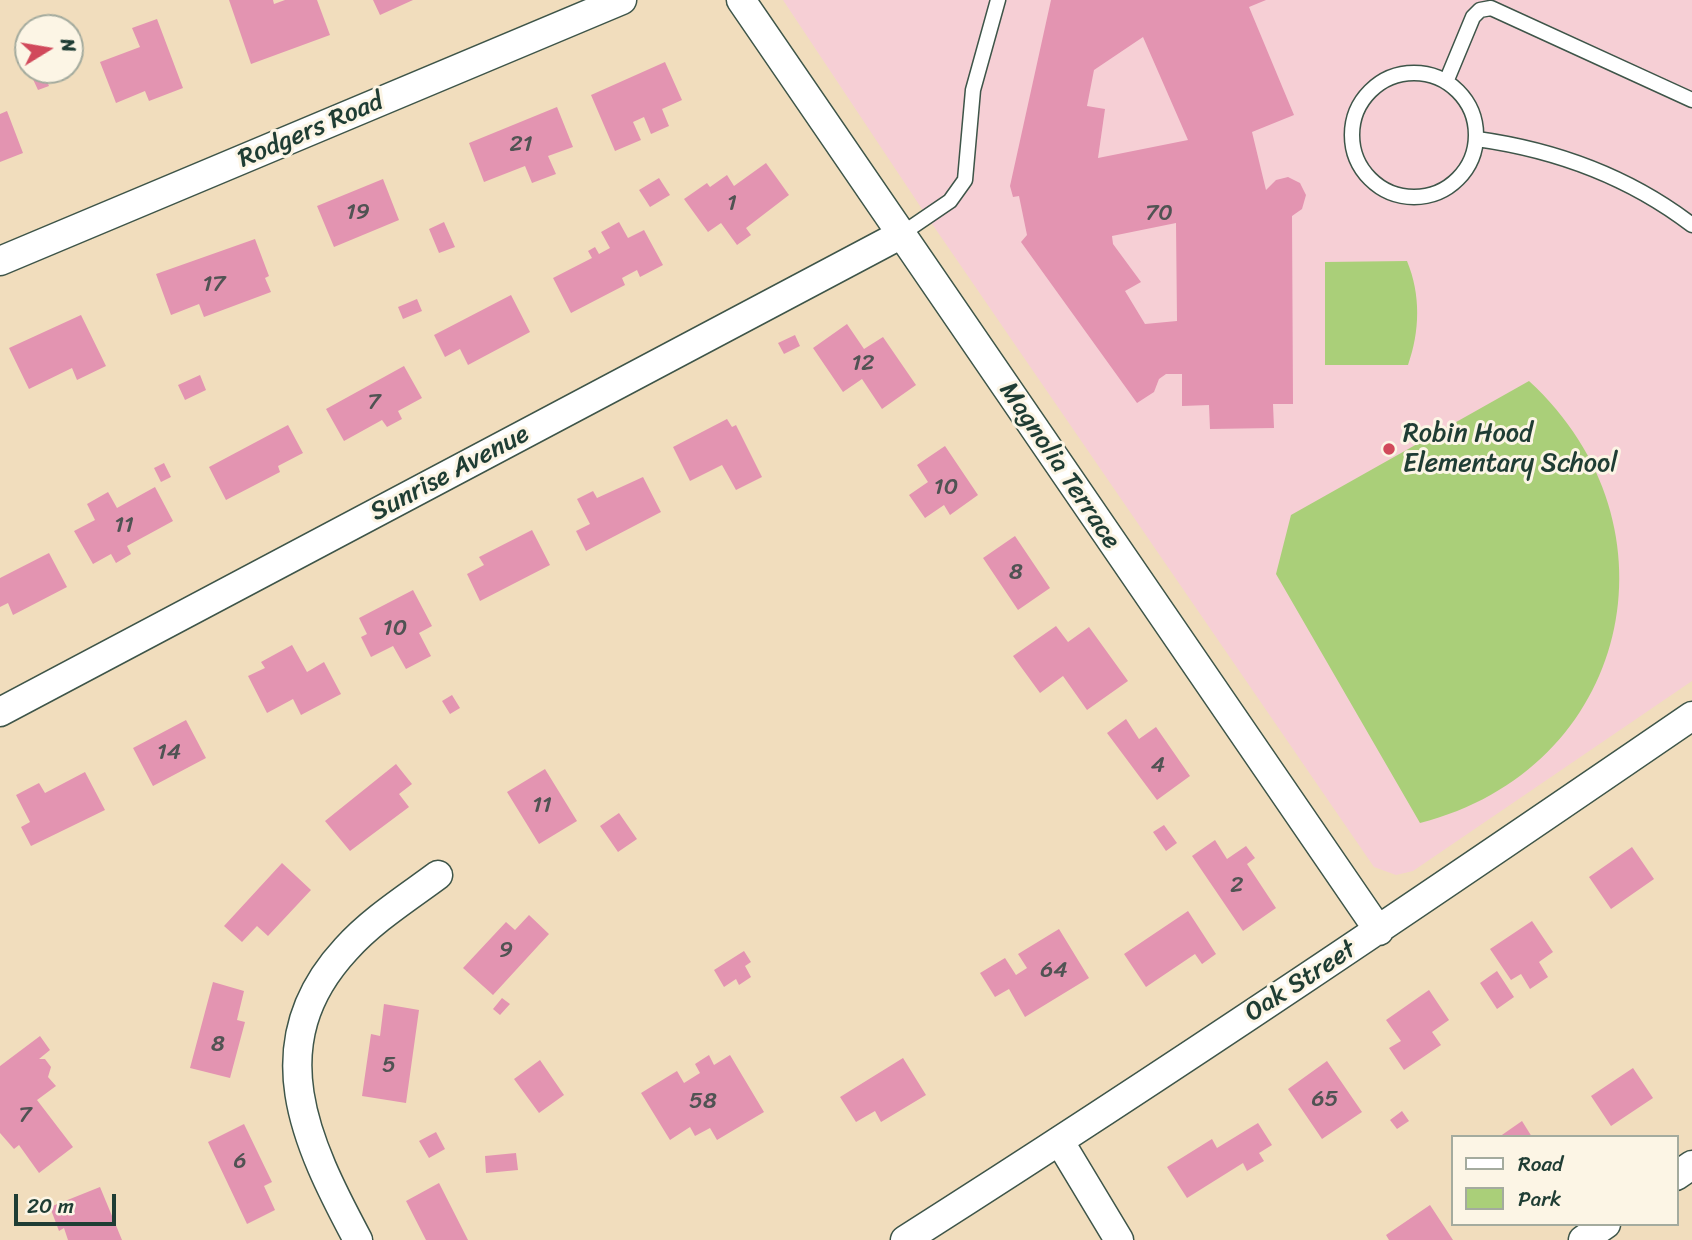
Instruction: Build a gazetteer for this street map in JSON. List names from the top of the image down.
{
  "streets": {
    "street": [
      "Rodgers Road",
      "Magnolia Terrace",
      "Sunrise Avenue",
      "Oak Street"
    ]
  },
  "crossings": [
    ["Magnolia Terrace", "Sunrise Avenue"],
    ["Magnolia Terrace", "Oak Street"]
  ],
  "places": ["Robin Hood Elementary School"],
  "house_numbers": [
    "21",
    "1",
    "19",
    "70",
    "17",
    "12",
    "7",
    "10",
    "11",
    "8",
    "10",
    "14",
    "4",
    "11",
    "2",
    "9",
    "64",
    "8",
    "5",
    "65",
    "58",
    "7",
    "6"
  ],
  "legend": ["Road", "Park"],
  "scale_bar": "20 m",
  "north": "right"
}
